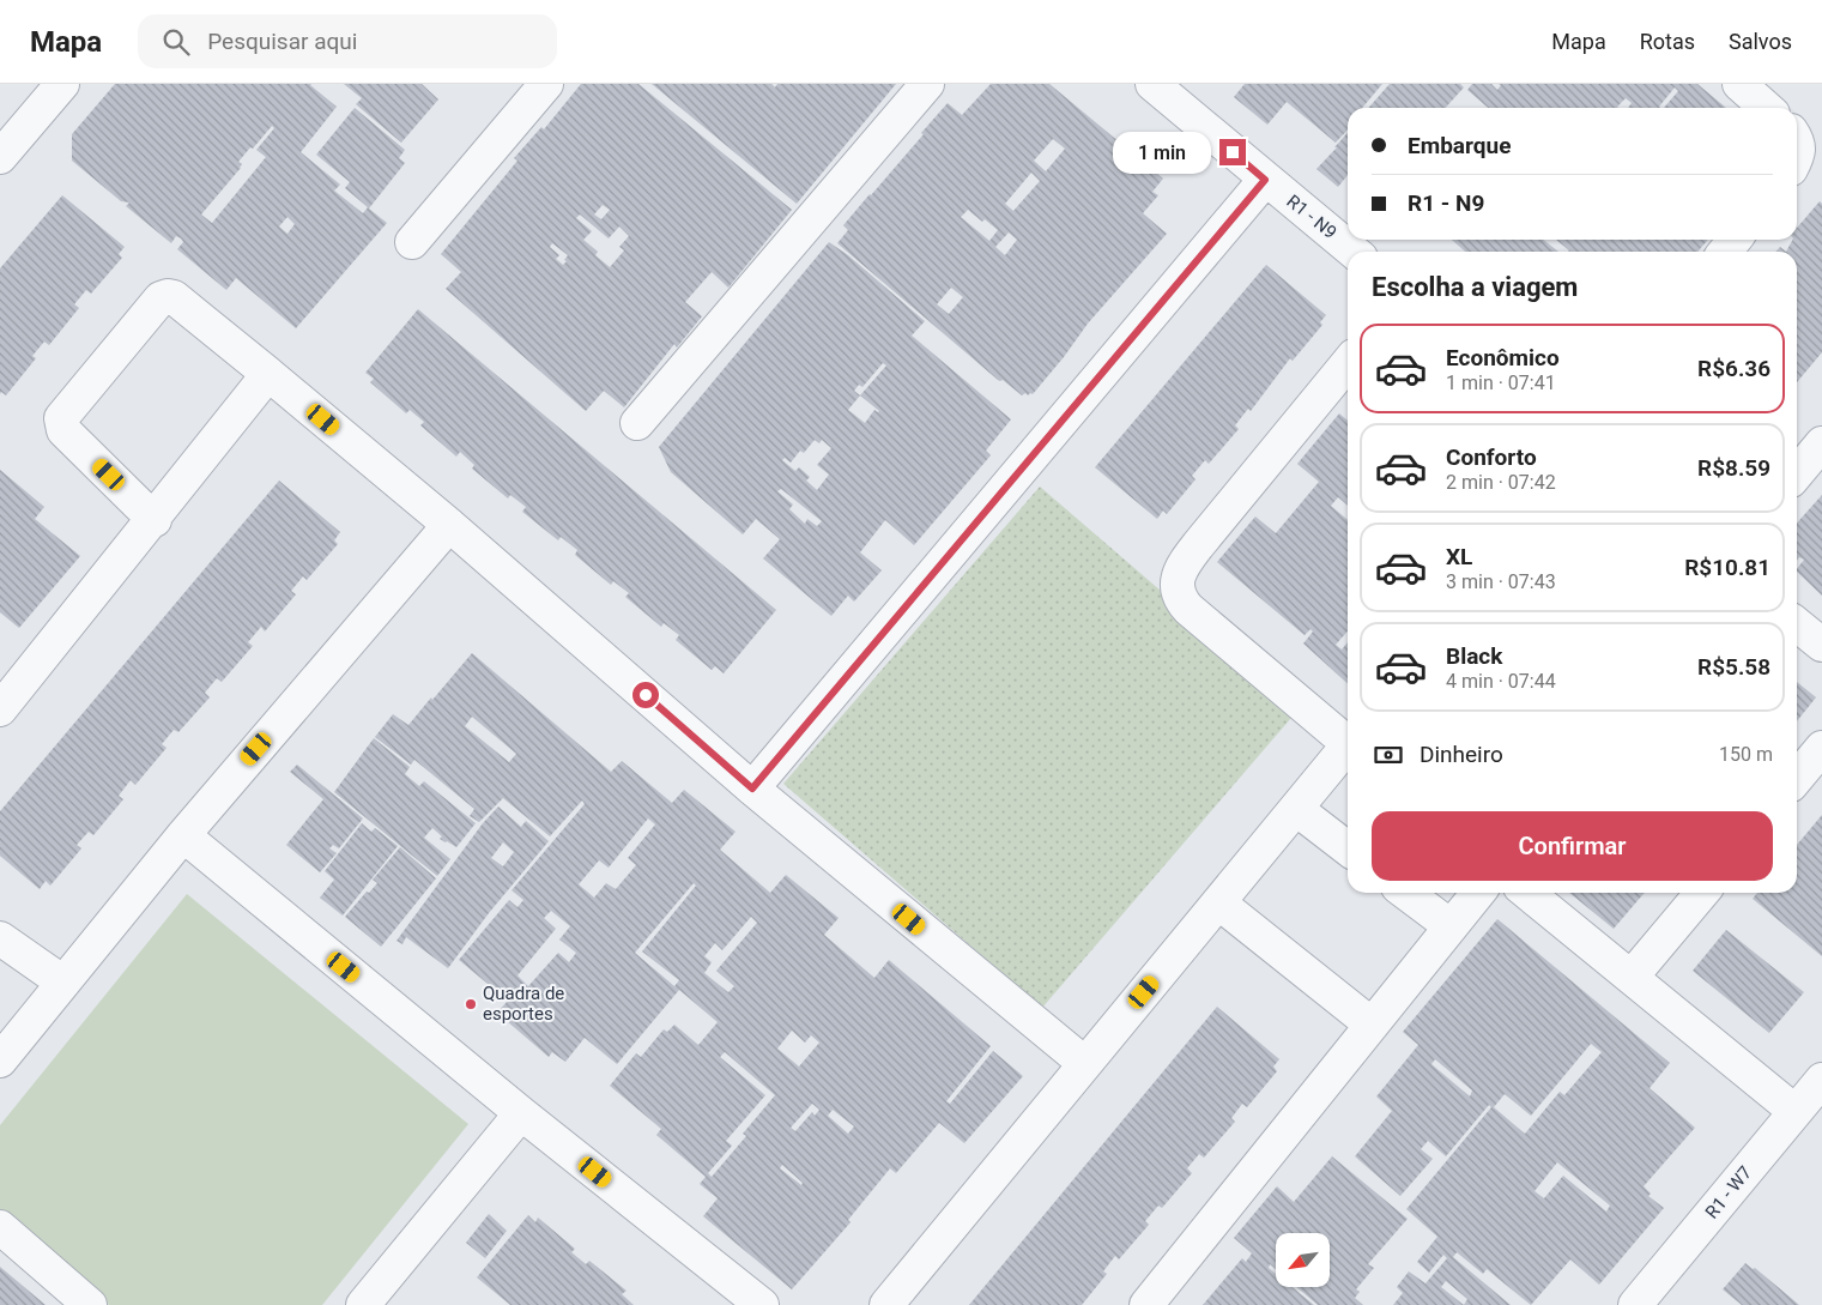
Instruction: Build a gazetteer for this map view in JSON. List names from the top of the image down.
{
  "streets": {
    "street": ["R1 - N9", "R1 - W7"]
  },
  "places": ["Quadra de esportes"],
  "north": "bottom left",
  "page": {
    "header": "Mapa",
    "search": "Pesquisar aqui",
    "nav": ["Mapa", "Rotas", "Salvos"],
    "banner": ["Embarque", "R1 - N9"],
    "bubble": "1 min",
    "heading": "Escolha a viagem",
    "list": [
      {
        "name": "Econômico",
        "note": "1 min · 07:41",
        "value": "R$6.36"
      },
      {
        "name": "Conforto",
        "note": "2 min · 07:42",
        "value": "R$8.59"
      },
      {
        "name": "XL",
        "note": "3 min · 07:43",
        "value": "R$10.81"
      },
      {
        "name": "Black",
        "note": "4 min · 07:44",
        "value": "R$5.58"
      }
    ],
    "pay": ["Dinheiro", "150 m"],
    "buttons": "Confirmar"
  }
}
